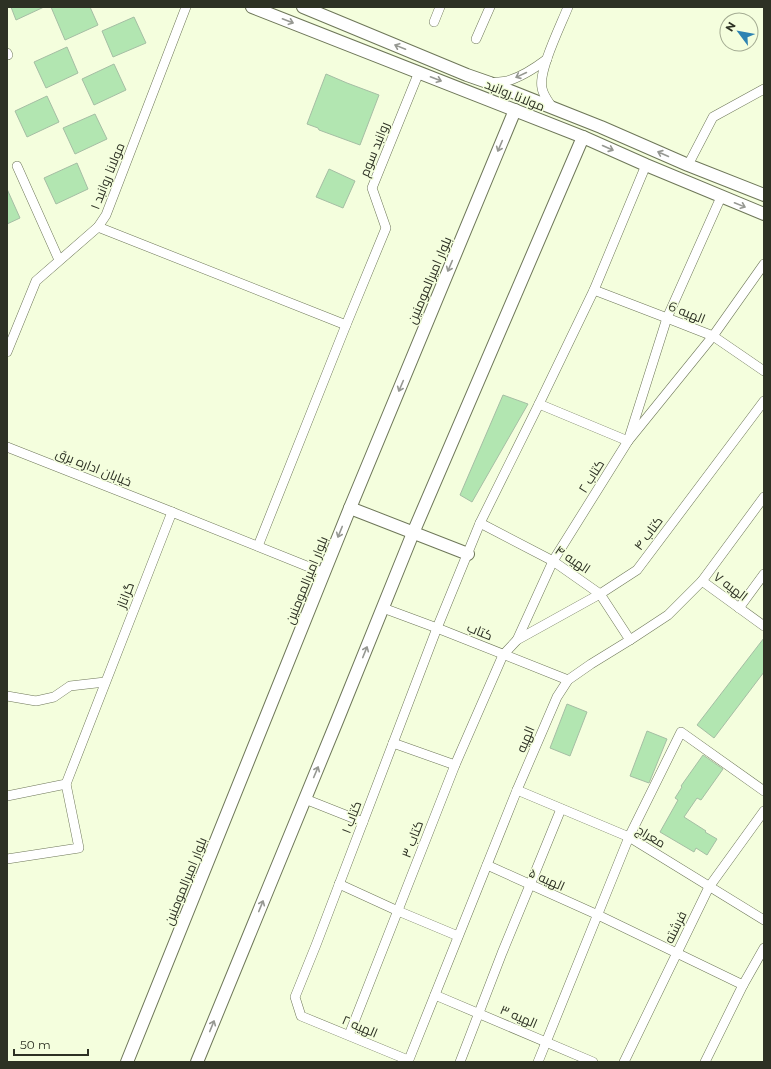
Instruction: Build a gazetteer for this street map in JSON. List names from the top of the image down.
{
  "streets": {
    "street": [
      "مولانا روانبد",
      "روانبد سوم",
      "مولانا روانبد ۱",
      "بلوار امیرالمومنین",
      "الهیه 6",
      "خیابان اداره برق",
      "کتاب ۲",
      "کتاب ۴",
      "الهیه ۴",
      "الهیه ۷",
      "گراناز",
      "کتاب",
      "الهیه",
      "کتاب ۱",
      "معراج",
      "کتاب ۳",
      "الهیه ۵",
      "فرشته",
      "الهیه ۳",
      "الهیه ۲"
    ]
  },
  "crossings": [
    ["مولانا روانبد", "روانبد سوم"],
    ["مولانا روانبد", "بلوار امیرالمومنین"],
    ["مولانا روانبد", "کتاب ۲"],
    ["مولانا روانبد", "کتاب ۱"],
    ["الهیه 6", "کتاب ۲"],
    ["الهیه 6", "کتاب ۱"],
    ["خیابان اداره برق", "گراناز"],
    ["کتاب ۲", "کتاب ۴"],
    ["کتاب ۲", "الهیه ۴"],
    ["کتاب ۲", "کتاب ۳"],
    ["کتاب ۴", "الهیه ۴"],
    ["کتاب ۴", "کتاب ۳"],
    ["الهیه ۴", "الهیه"],
    ["الهیه ۴", "کتاب ۱"],
    ["الهیه ۷", "الهیه"],
    ["کتاب", "الهیه"],
    ["کتاب", "کتاب ۱"],
    ["کتاب", "کتاب ۳"],
    ["الهیه", "معراج"],
    ["الهیه", "الهیه ۵"],
    ["الهیه", "الهیه ۳"],
    ["الهیه", "الهیه ۲"],
    ["کتاب ۱", "الهیه ۲"],
    ["معراج", "فرشته"],
    ["کتاب ۳", "الهیه ۲"],
    ["الهیه ۵", "فرشته"]
  ],
  "scale_bar": "50 m",
  "north": "top left"
}
